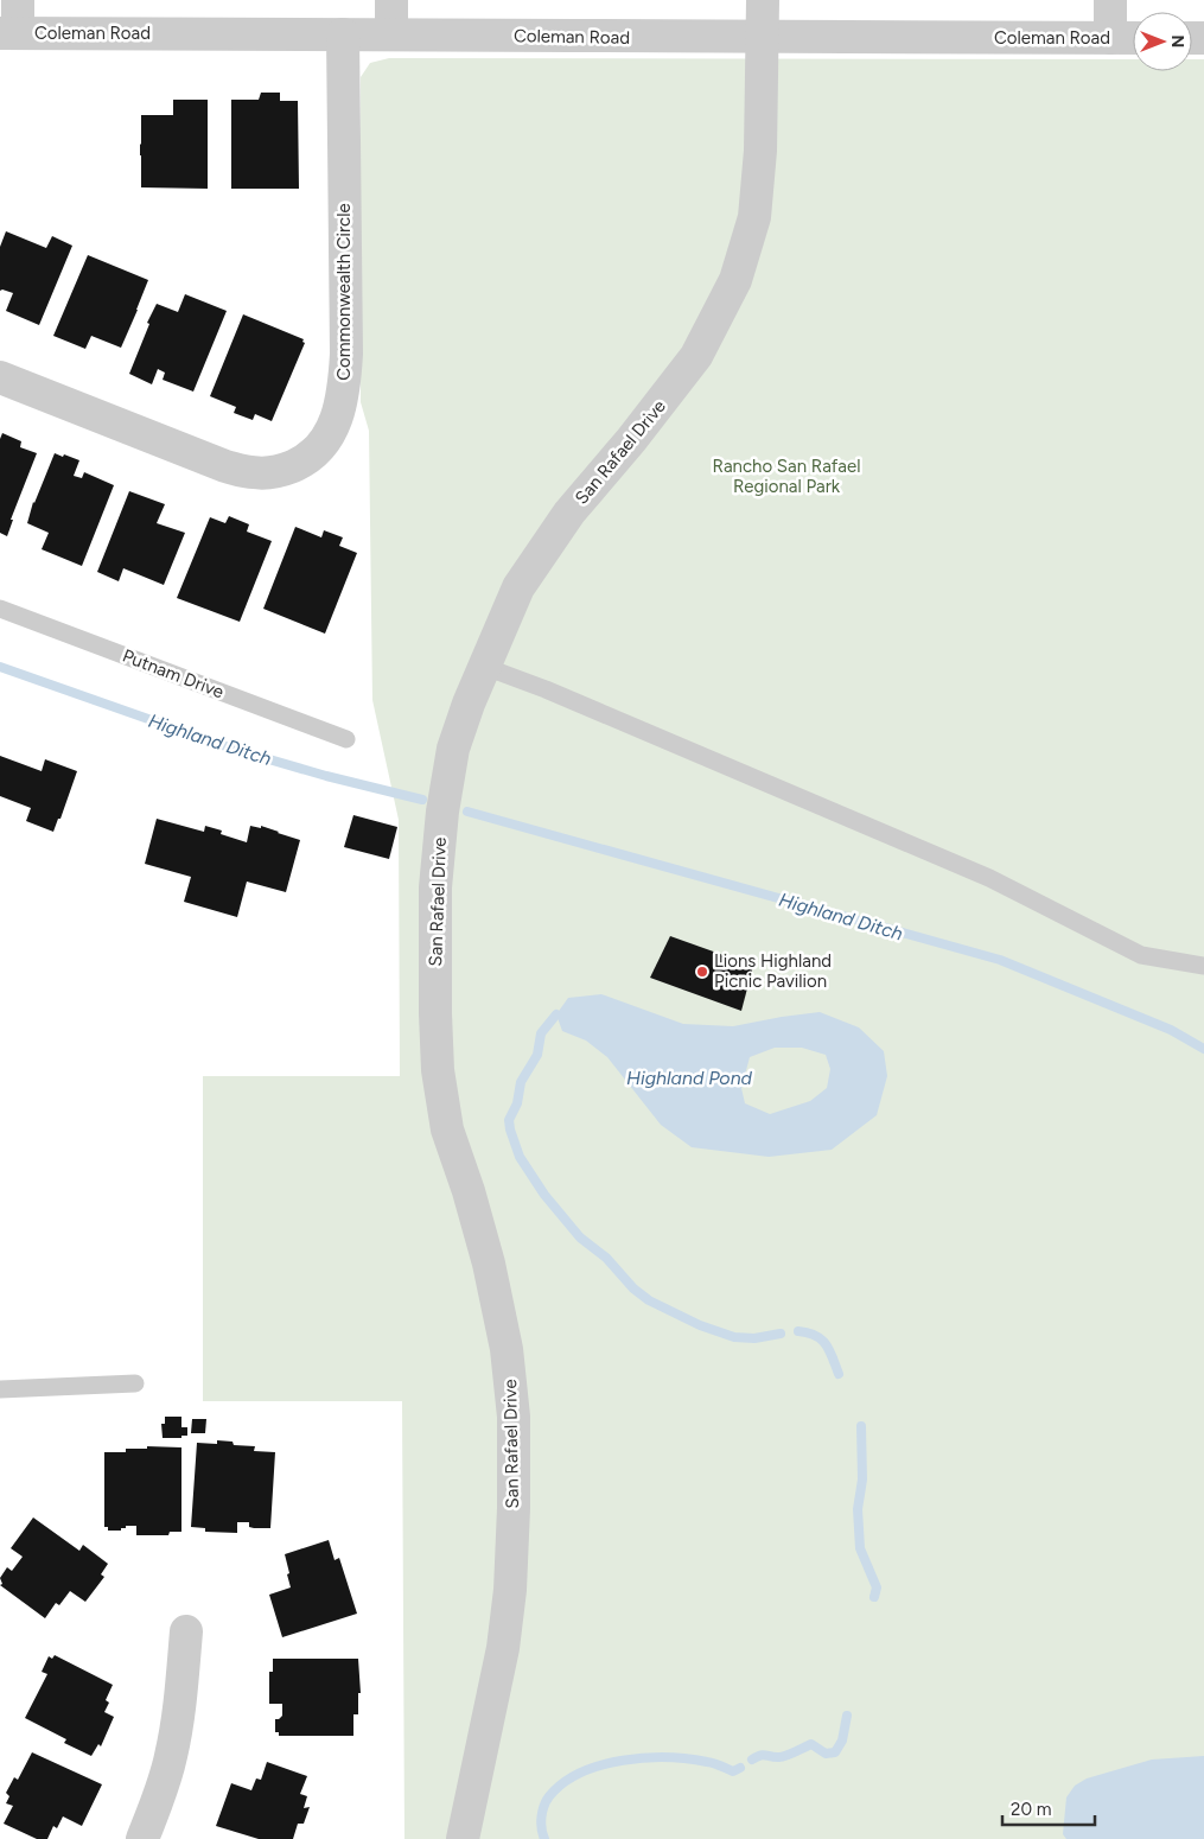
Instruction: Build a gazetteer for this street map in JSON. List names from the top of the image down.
{
  "streets": {
    "street": ["Coleman Road", "Commonwealth Circle", "San Rafael Drive"],
    "lane": ["Putnam Drive"]
  },
  "crossings": [
    ["Coleman Road", "Commonwealth Circle"],
    ["Coleman Road", "San Rafael Drive"]
  ],
  "water": ["Highland Ditch", "Highland Pond"],
  "parks": ["Rancho San Rafael Regional Park"],
  "places": ["Lions Highland Picnic Pavilion"],
  "scale_bar": "20 m",
  "north": "right"
}
